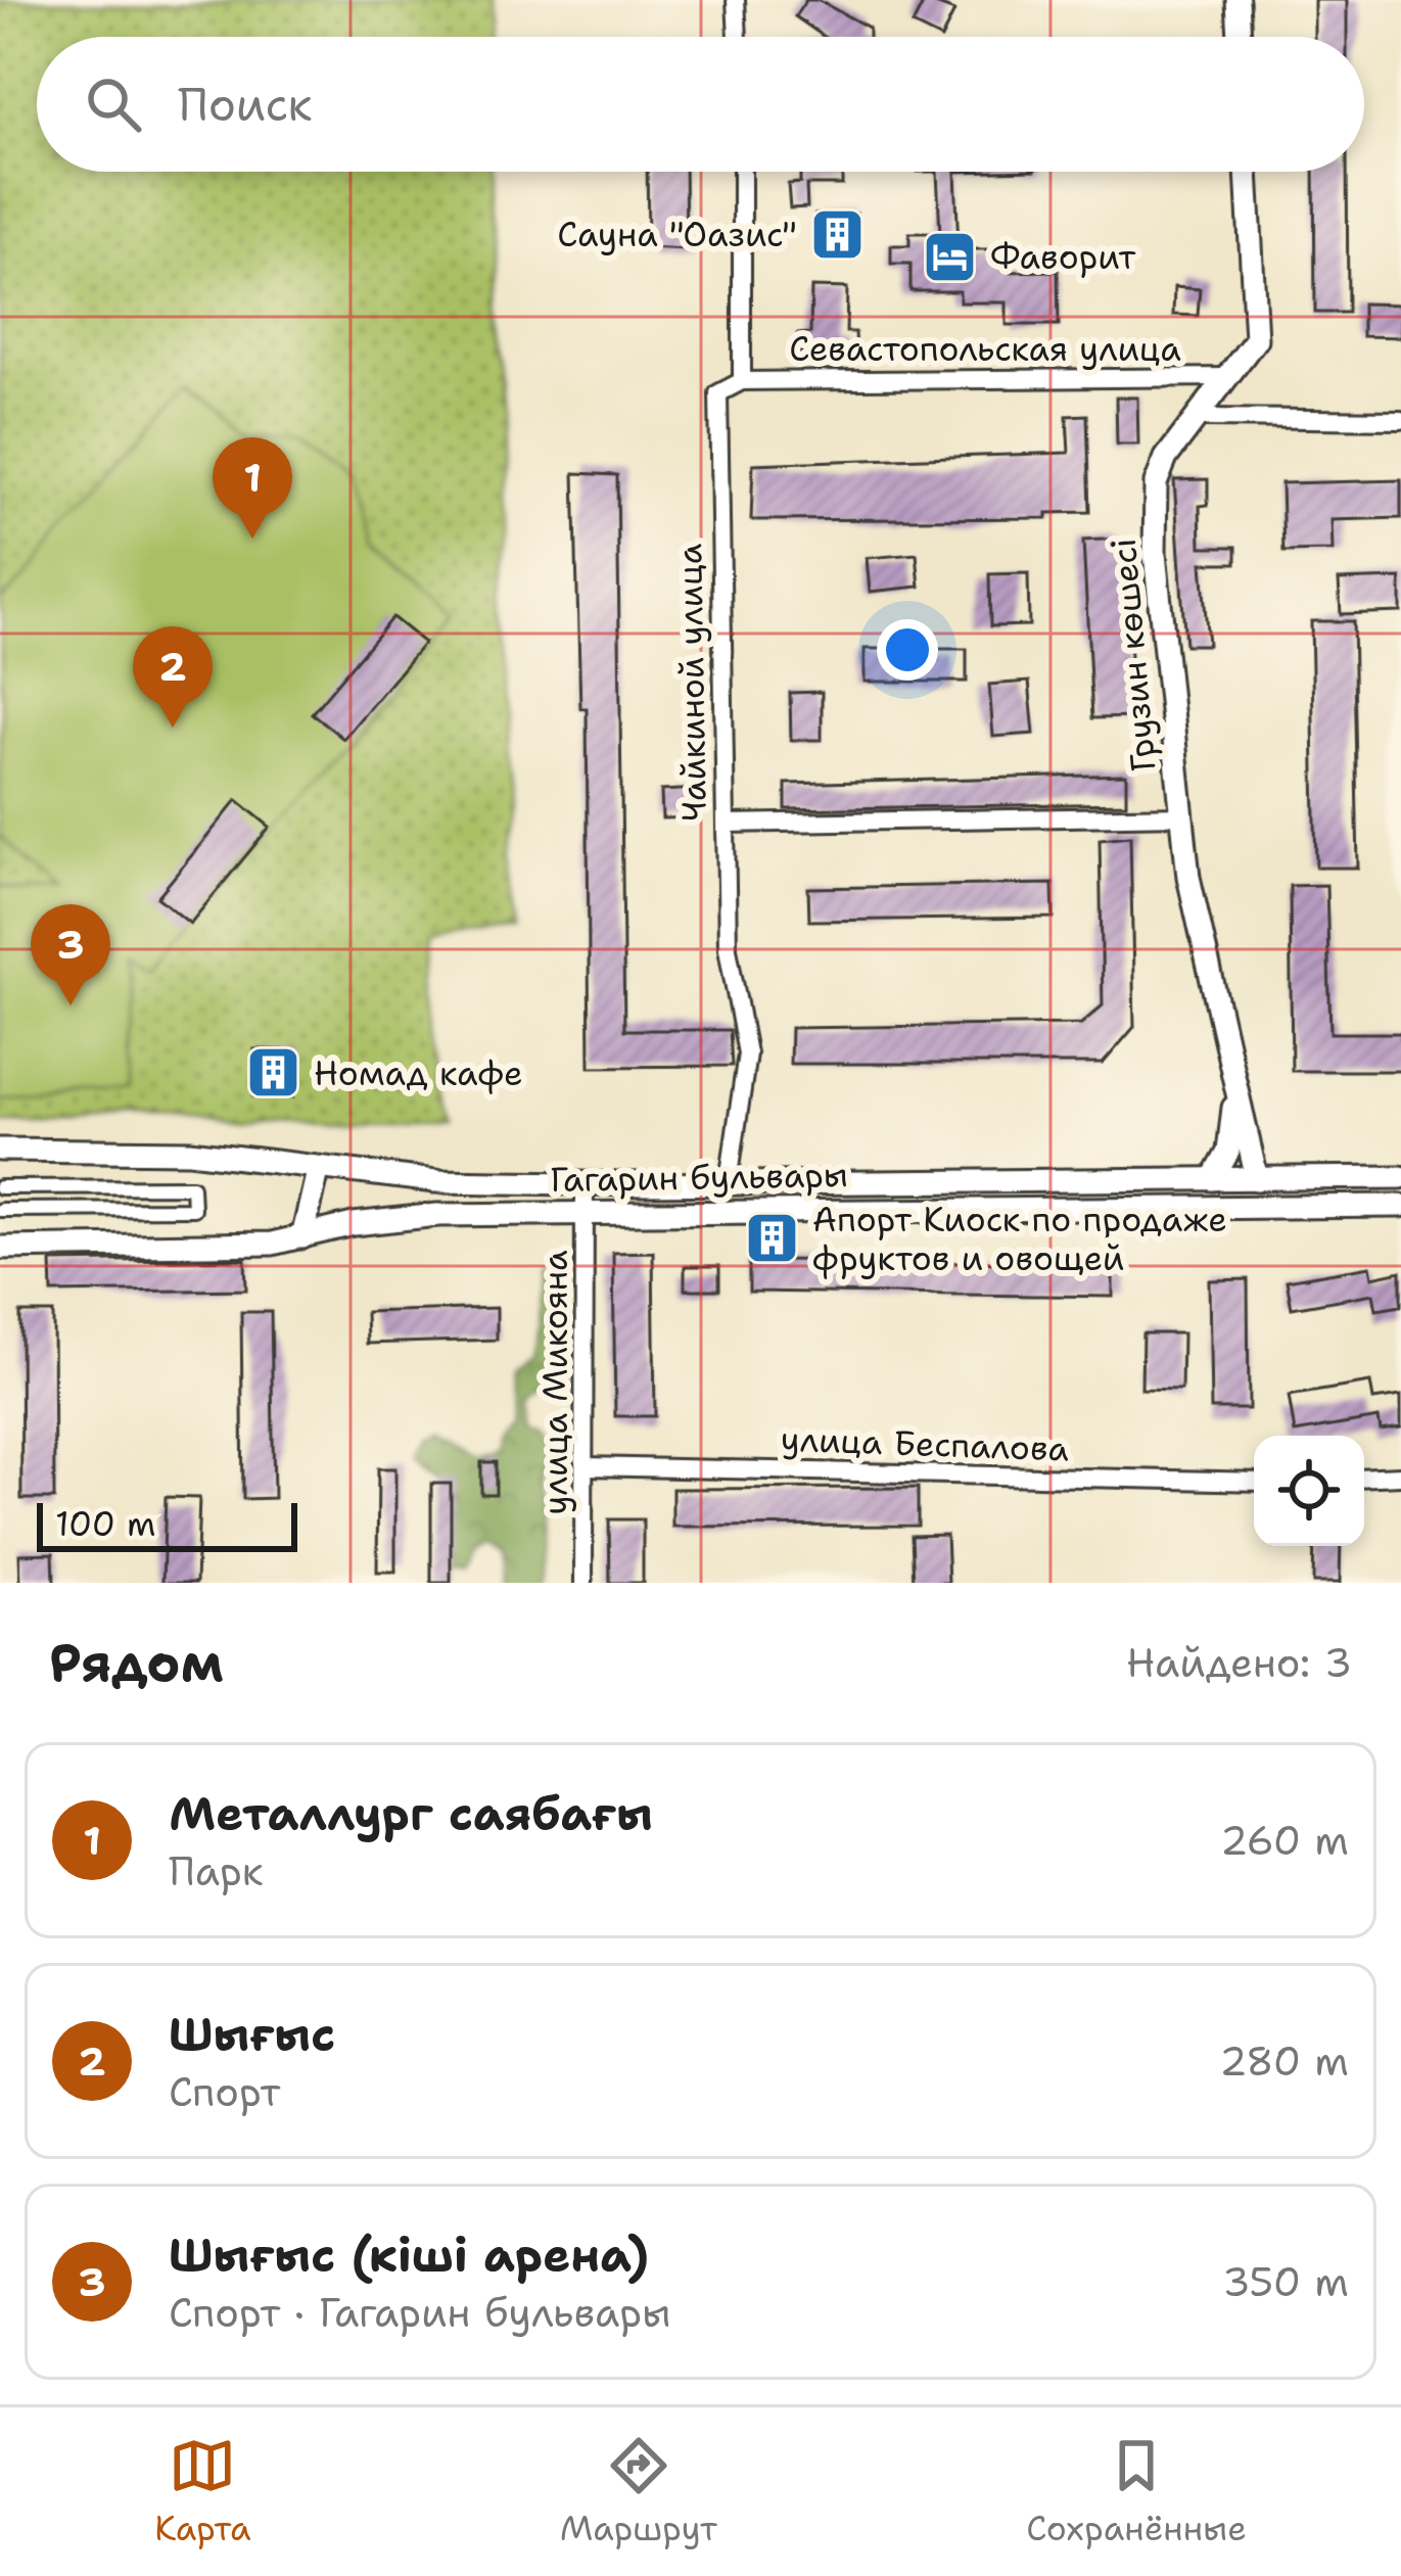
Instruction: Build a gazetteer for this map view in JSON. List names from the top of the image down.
{
  "streets": {
    "main road": ["Грузин көшесі", "Гагарин бульвары"],
    "street": [
      "Севастопольская улица",
      "Чайкиной улица",
      "улица Микояна",
      "улица Беспалова"
    ]
  },
  "crossings": [
    ["Севастопольская улица", "Грузин көшесі"],
    ["Севастопольская улица", "Чайкиной улица"],
    ["Грузин көшесі", "Гагарин бульвары"],
    ["Чайкиной улица", "Гагарин бульвары"],
    ["Гагарин бульвары", "улица Микояна"],
    ["улица Микояна", "улица Беспалова"]
  ],
  "places": {
    "building": ["Сауна \"Оазис\"", "Номад кафе", "Апорт Киоск по продаже фруктов и овощей"],
    "hotel": ["Фаворит"]
  },
  "scale_bar": "100 m",
  "page": {
    "search": "Поиск",
    "pins": ["1", "2", "3"],
    "scale": "100 m",
    "heading": ["Рядом", "Найдено: 3"],
    "list": [
      {
        "mark": "1",
        "name": "Металлург саябағы",
        "note": "Парк",
        "value": "260 m"
      },
      {
        "mark": "2",
        "name": "Шығыс",
        "note": "Спорт",
        "value": "280 m"
      },
      {
        "mark": "3",
        "name": "Шығыс (кіші арена)",
        "note": "Спорт · Гагарин бульвары",
        "value": "350 m"
      }
    ],
    "nav": ["Карта", "Маршрут", "Сохранённые"]
  }
}
